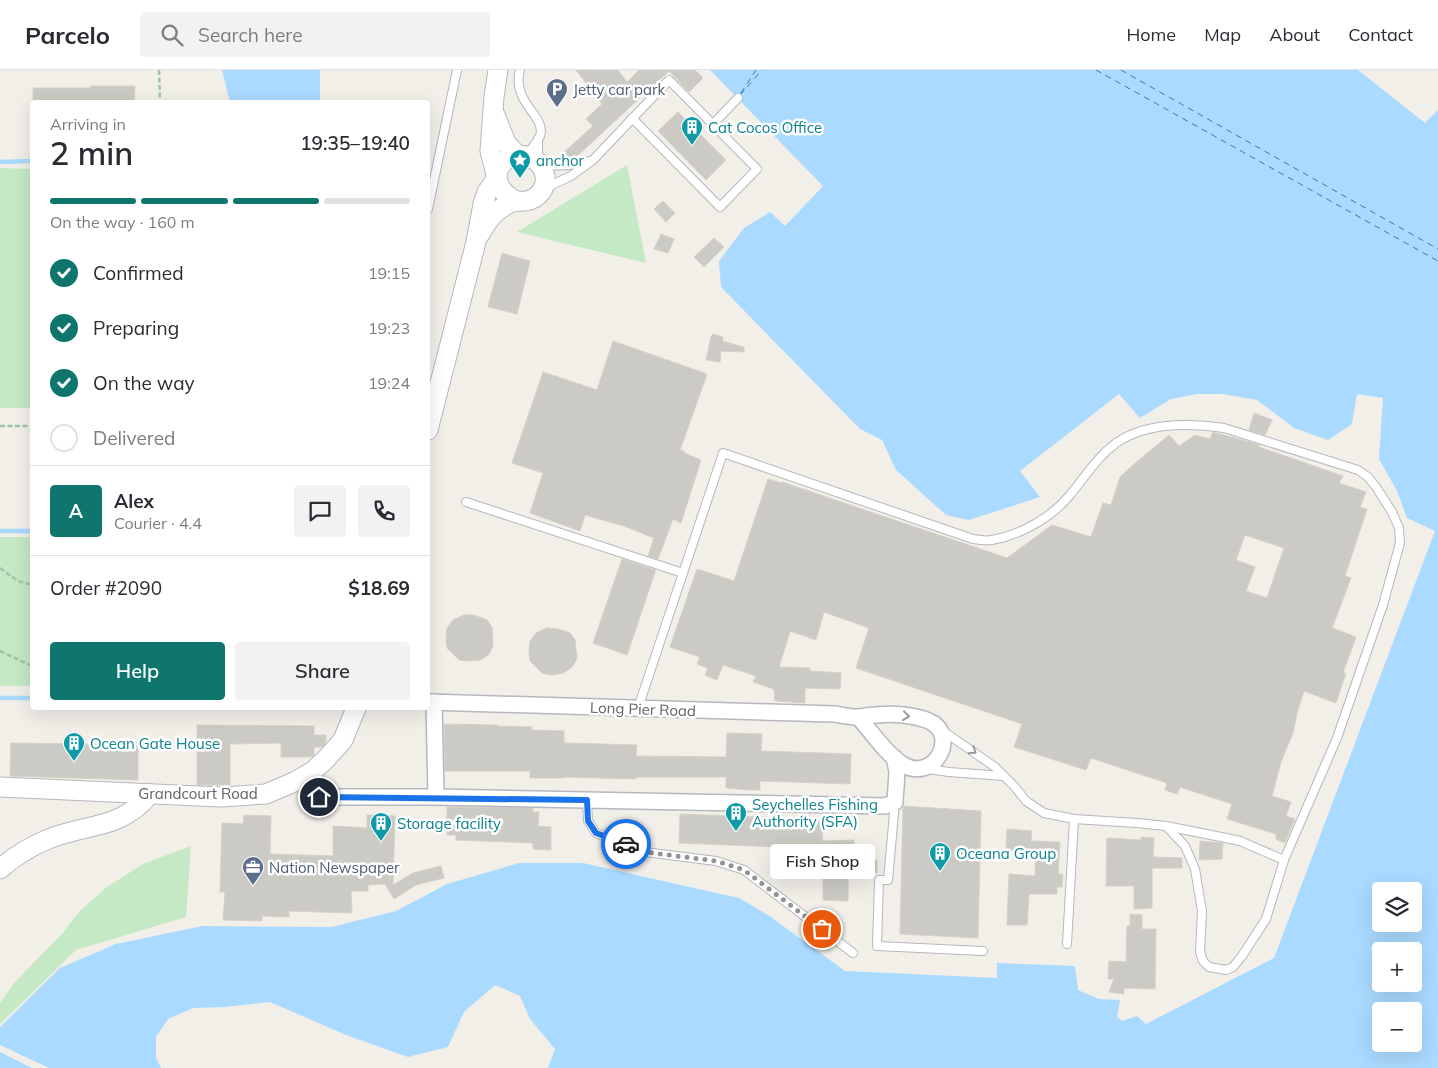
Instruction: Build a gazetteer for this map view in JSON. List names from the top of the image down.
{
  "streets": {
    "street": ["Long Pier Road", "Grandcourt Road"]
  },
  "places": {
    "parking": ["Jetty car park"],
    "building": [
      "Cat Cocos Office",
      "Ocean Gate House",
      "Seychelles Fishing Authority (SFA)",
      "Storage facility",
      "Oceana Group"
    ],
    "place": ["anchor"],
    "office": ["Nation Newspaper"],
    "other": ["Fish Shop"]
  },
  "page": {
    "header": "Parcelo",
    "search": "Search here",
    "nav": [
      "Home",
      "Map",
      "About",
      "Contact"
    ],
    "heading": ["2 min", "Arriving in", "19:35–19:40"],
    "panel": [
      "Alex",
      "Courier · 4.4",
      "Order #2090",
      "$18.69"
    ],
    "bar": "On the way · 160 m",
    "list": [
      ["Confirmed", "19:15"],
      ["Preparing", "19:23"],
      ["On the way", "19:24"],
      "Delivered"
    ],
    "round": "A",
    "buttons": ["Help", "Share"],
    "bubble": "Fish Shop",
    "map_buttons": ["+", "−"]
  }
}
